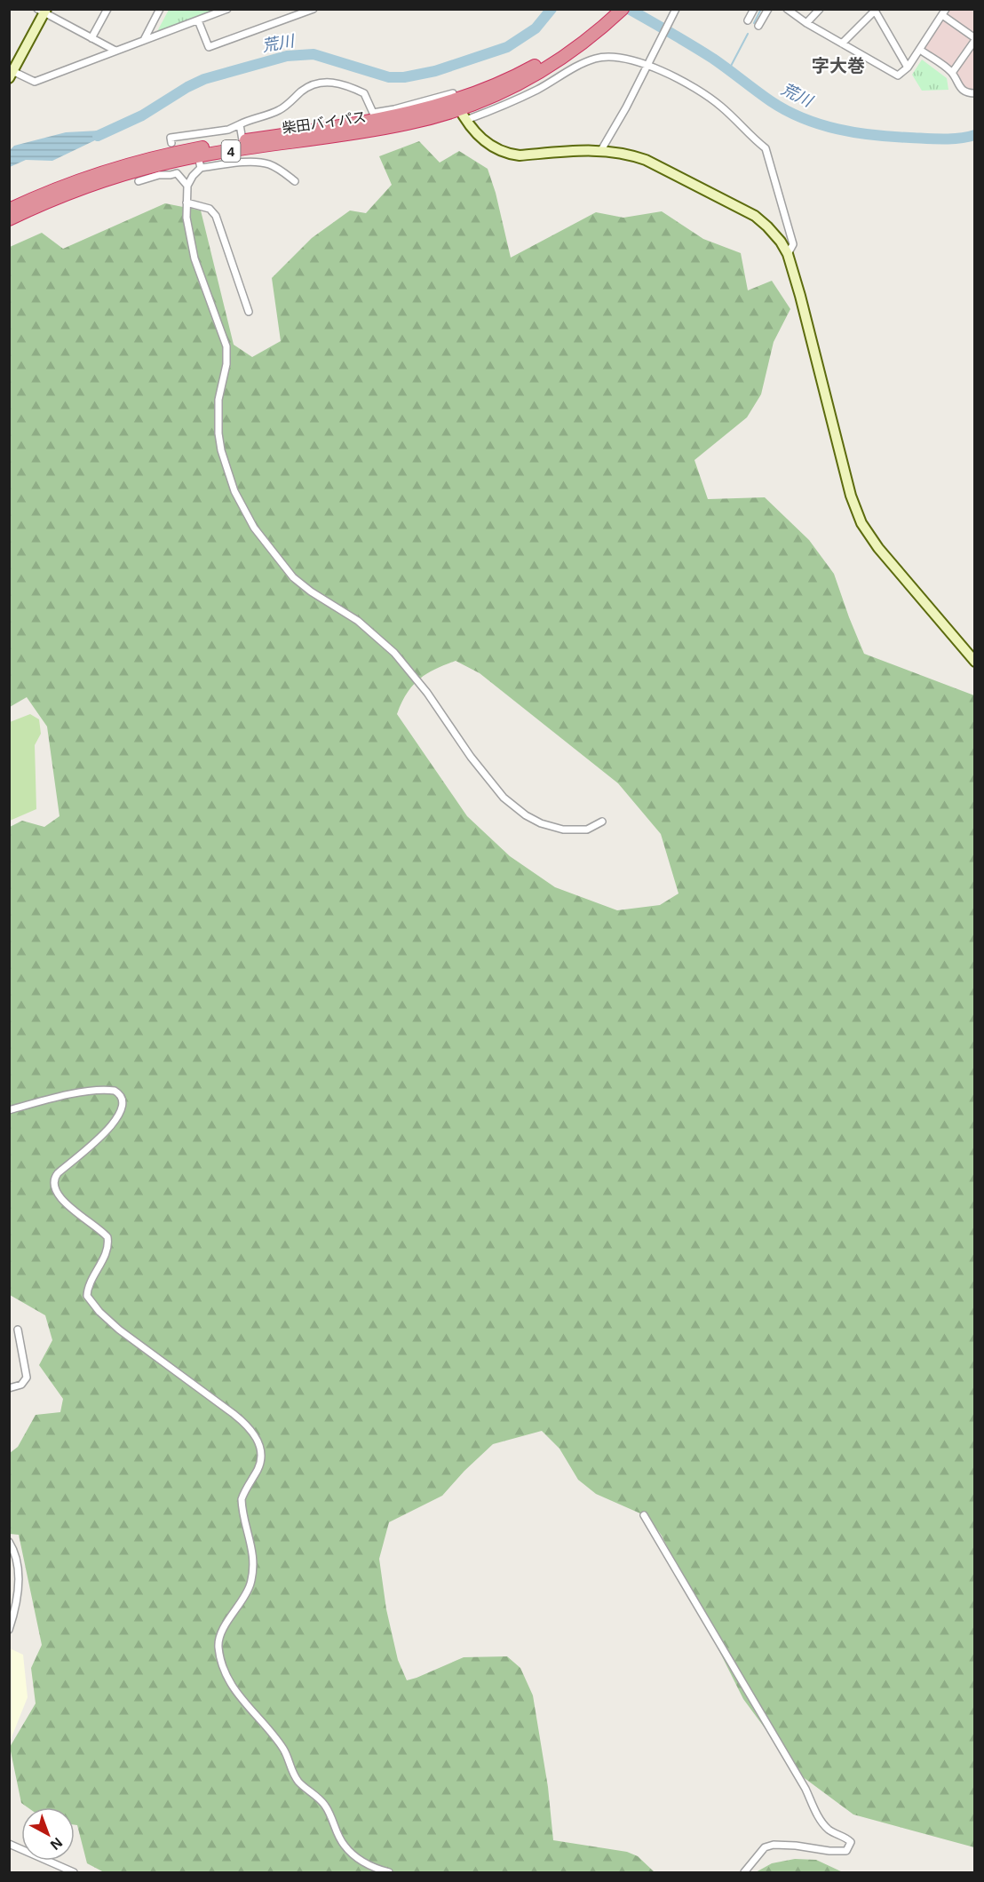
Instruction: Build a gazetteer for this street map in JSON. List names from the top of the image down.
{
  "streets": {
    "highway": ["柴田バイパス", "4"]
  },
  "districts": ["字大巻"],
  "water": ["荒川"],
  "north": "bottom right"
}
